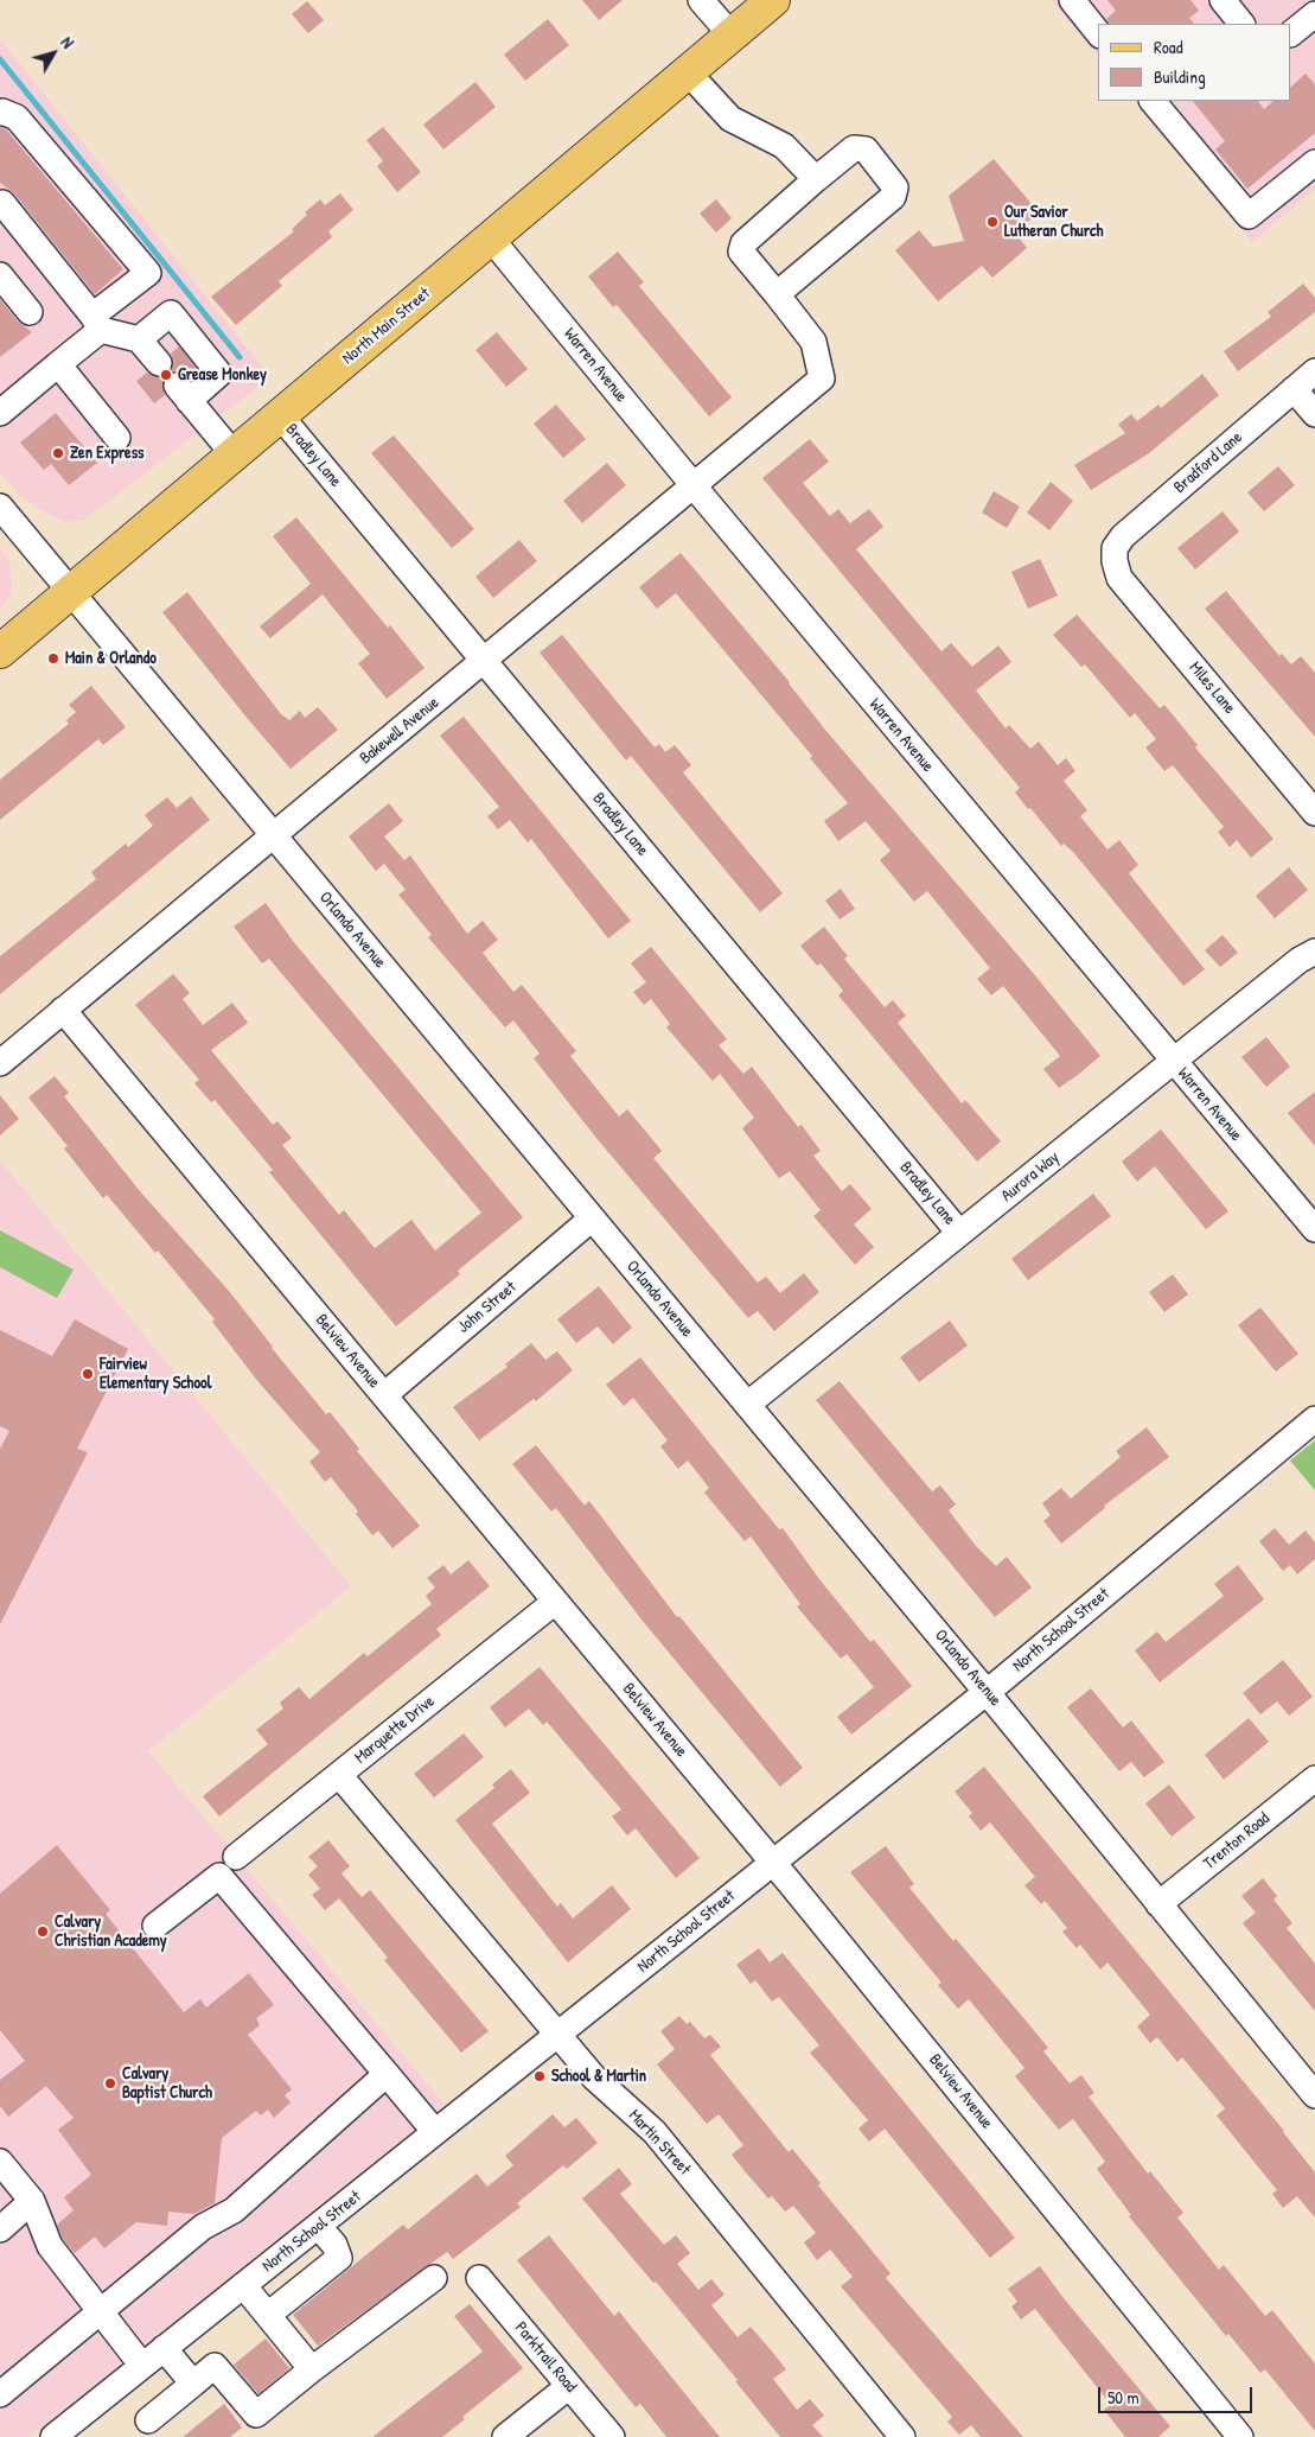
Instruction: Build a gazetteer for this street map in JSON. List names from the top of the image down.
{
  "streets": {
    "main road": ["North Main Street"],
    "street": [
      "Warren Avenue",
      "Bradley Lane",
      "Bradford Lane",
      "Miles Lane",
      "Bakewell Avenue",
      "Orlando Avenue",
      "Aurora Way",
      "John Street",
      "Belview Avenue",
      "North School Street",
      "Marquette Drive",
      "Trenton Road",
      "Martin Street",
      "Parktrail Road"
    ]
  },
  "crossings": [
    ["North Main Street", "Warren Avenue"],
    ["North Main Street", "Bradley Lane"],
    ["North Main Street", "Orlando Avenue"],
    ["Warren Avenue", "Bakewell Avenue"],
    ["Warren Avenue", "Aurora Way"],
    ["Bradley Lane", "Bakewell Avenue"],
    ["Bradley Lane", "Aurora Way"],
    ["Bradford Lane", "Miles Lane"],
    ["Bakewell Avenue", "Orlando Avenue"],
    ["Bakewell Avenue", "Belview Avenue"],
    ["Orlando Avenue", "Aurora Way"],
    ["Orlando Avenue", "John Street"],
    ["Orlando Avenue", "North School Street"],
    ["Orlando Avenue", "Trenton Road"],
    ["John Street", "Belview Avenue"],
    ["Belview Avenue", "North School Street"],
    ["Belview Avenue", "Marquette Drive"],
    ["North School Street", "Martin Street"],
    ["Marquette Drive", "Martin Street"]
  ],
  "places": [
    "Our Savior Lutheran Church",
    "Grease Monkey",
    "Zen Express",
    "Main & Orlando",
    "Fairview Elementary School",
    "Calvary Christian Academy",
    "School & Martin",
    "Calvary Baptist Church"
  ],
  "legend": ["Road", "Building"],
  "scale_bar": "50 m",
  "north": "top right"
}
